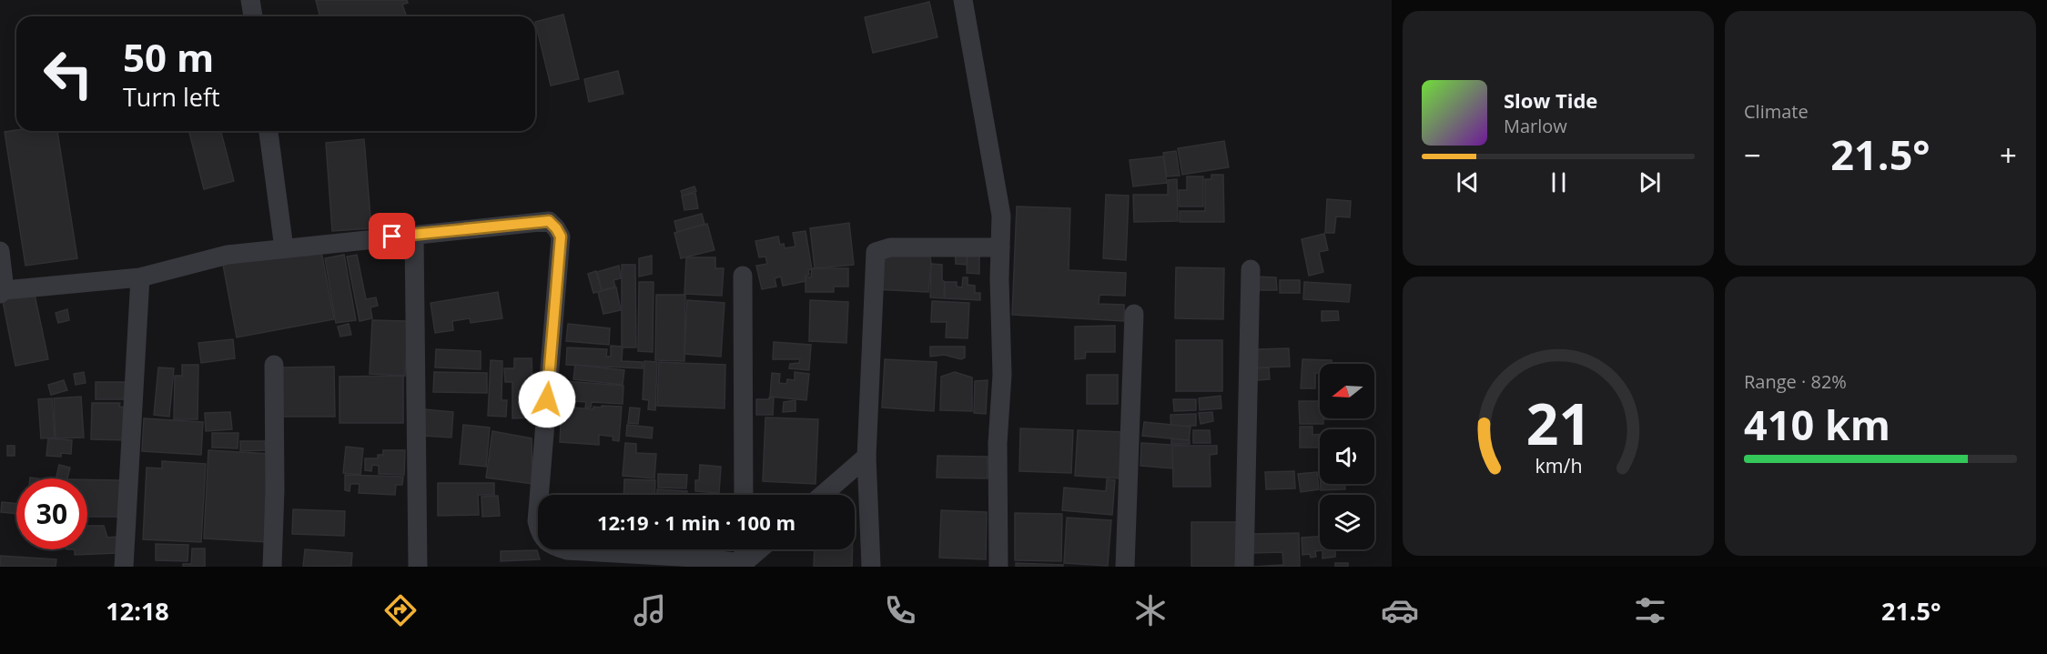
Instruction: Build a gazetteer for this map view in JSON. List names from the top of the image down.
{
  "north": "left",
  "page": {
    "tile": [
      "Climate",
      ["Range · 82%", "410 km"]
    ],
    "turn": ["50 m", "Turn left"],
    "song": ["Slow Tide", "Marlow"],
    "heat": ["−", "21.5°", "+"],
    "limit": "30",
    "trip": "12:19 · 1 min · 100 m",
    "tabs": ["12:18", "21.5°"],
    "gauge": ["21", "km/h"]
  }
}
